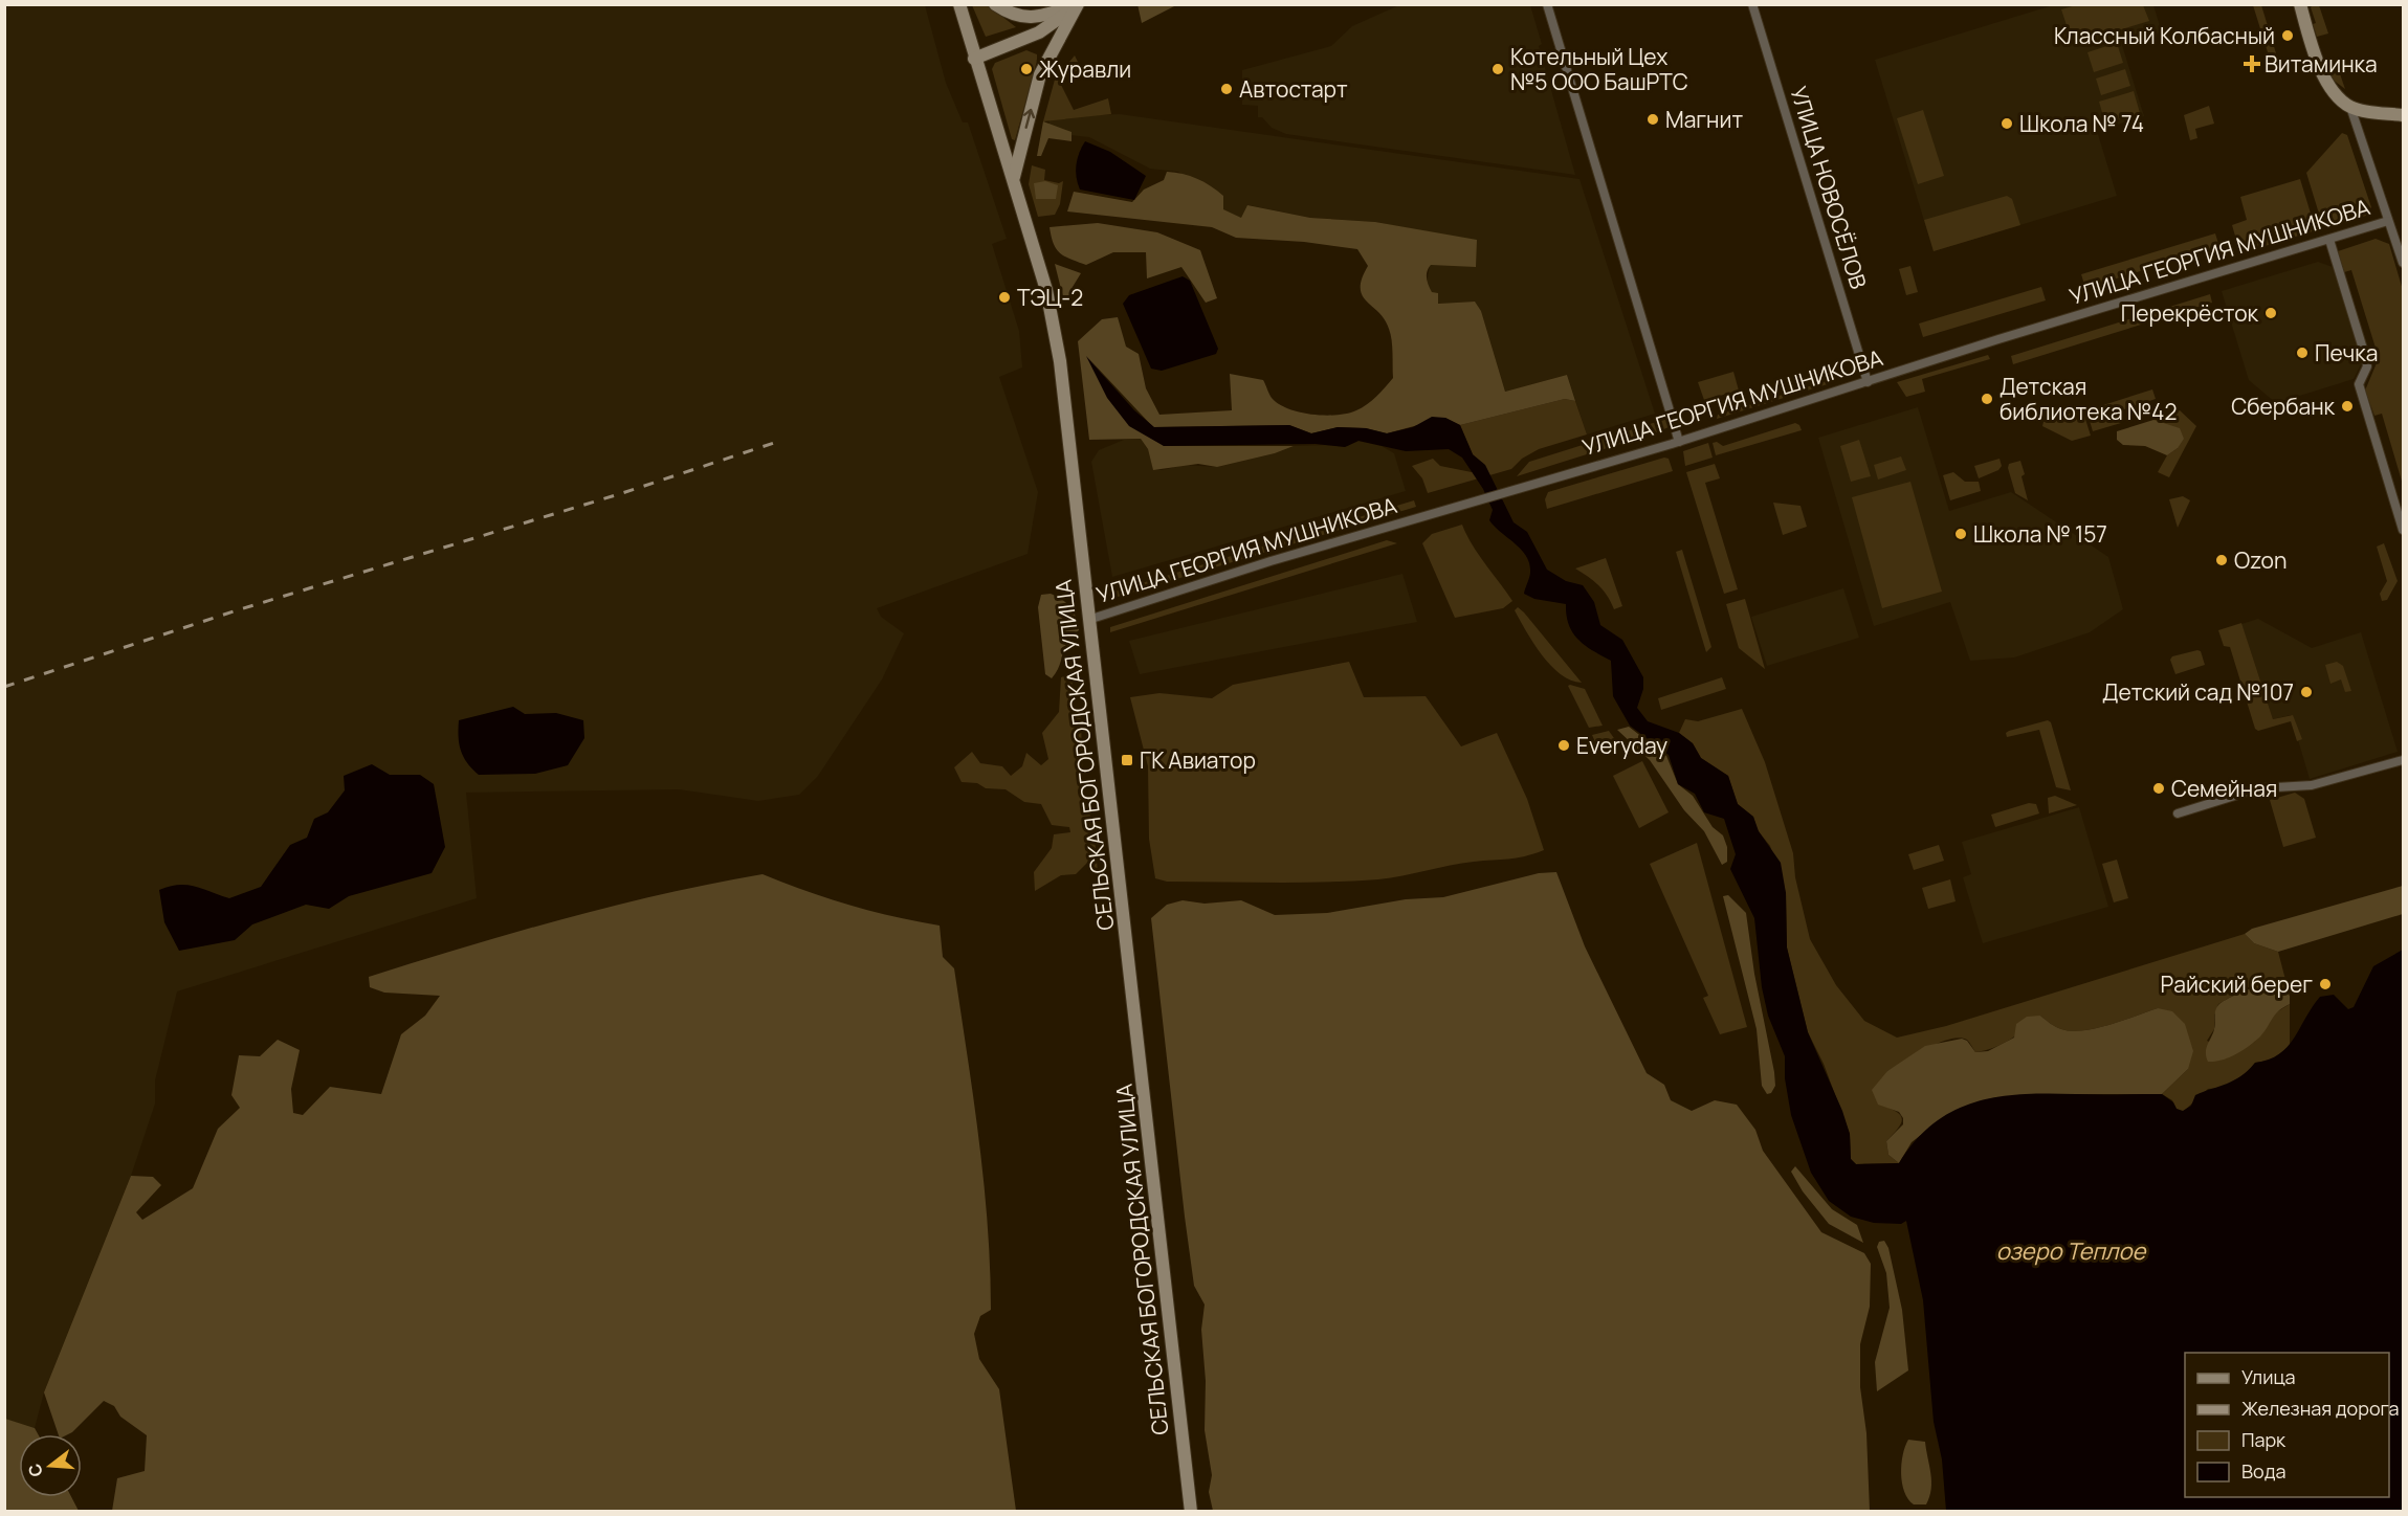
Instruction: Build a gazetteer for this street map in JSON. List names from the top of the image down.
{
  "streets": {
    "main road": ["СЕЛЬСКАЯ БОГОРОДСКАЯ УЛИЦА"],
    "street": ["УЛИЦА НОВОСЁЛОВ", "УЛИЦА ГЕОРГИЯ МУШНИКОВА"]
  },
  "crossings": [
    ["УЛИЦА НОВОСЁЛОВ", "УЛИЦА ГЕОРГИЯ МУШНИКОВА"],
    ["УЛИЦА ГЕОРГИЯ МУШНИКОВА", "СЕЛЬСКАЯ БОГОРОДСКАЯ УЛИЦА"]
  ],
  "water": ["озеро Теплое"],
  "places": {
    "other": [
      "Классный Колбасный",
      "Журавли",
      "Котельный Цех №5 ООО БашРТС",
      "Автостарт",
      "Магнит",
      "Школа № 74",
      "ТЭЦ-2",
      "Перекрёсток",
      "Печка",
      "Детская библиотека №42",
      "Сбербанк",
      "Школа № 157",
      "Ozon",
      "Детский сад №107",
      "Everyday",
      "Семейная",
      "Райский берег"
    ],
    "health": ["Витаминка"],
    "transit": ["ГК Авиатор"]
  },
  "legend": [
    "Улица",
    "Железная дорога",
    "Парк",
    "Вода"
  ],
  "north": "left"
}
